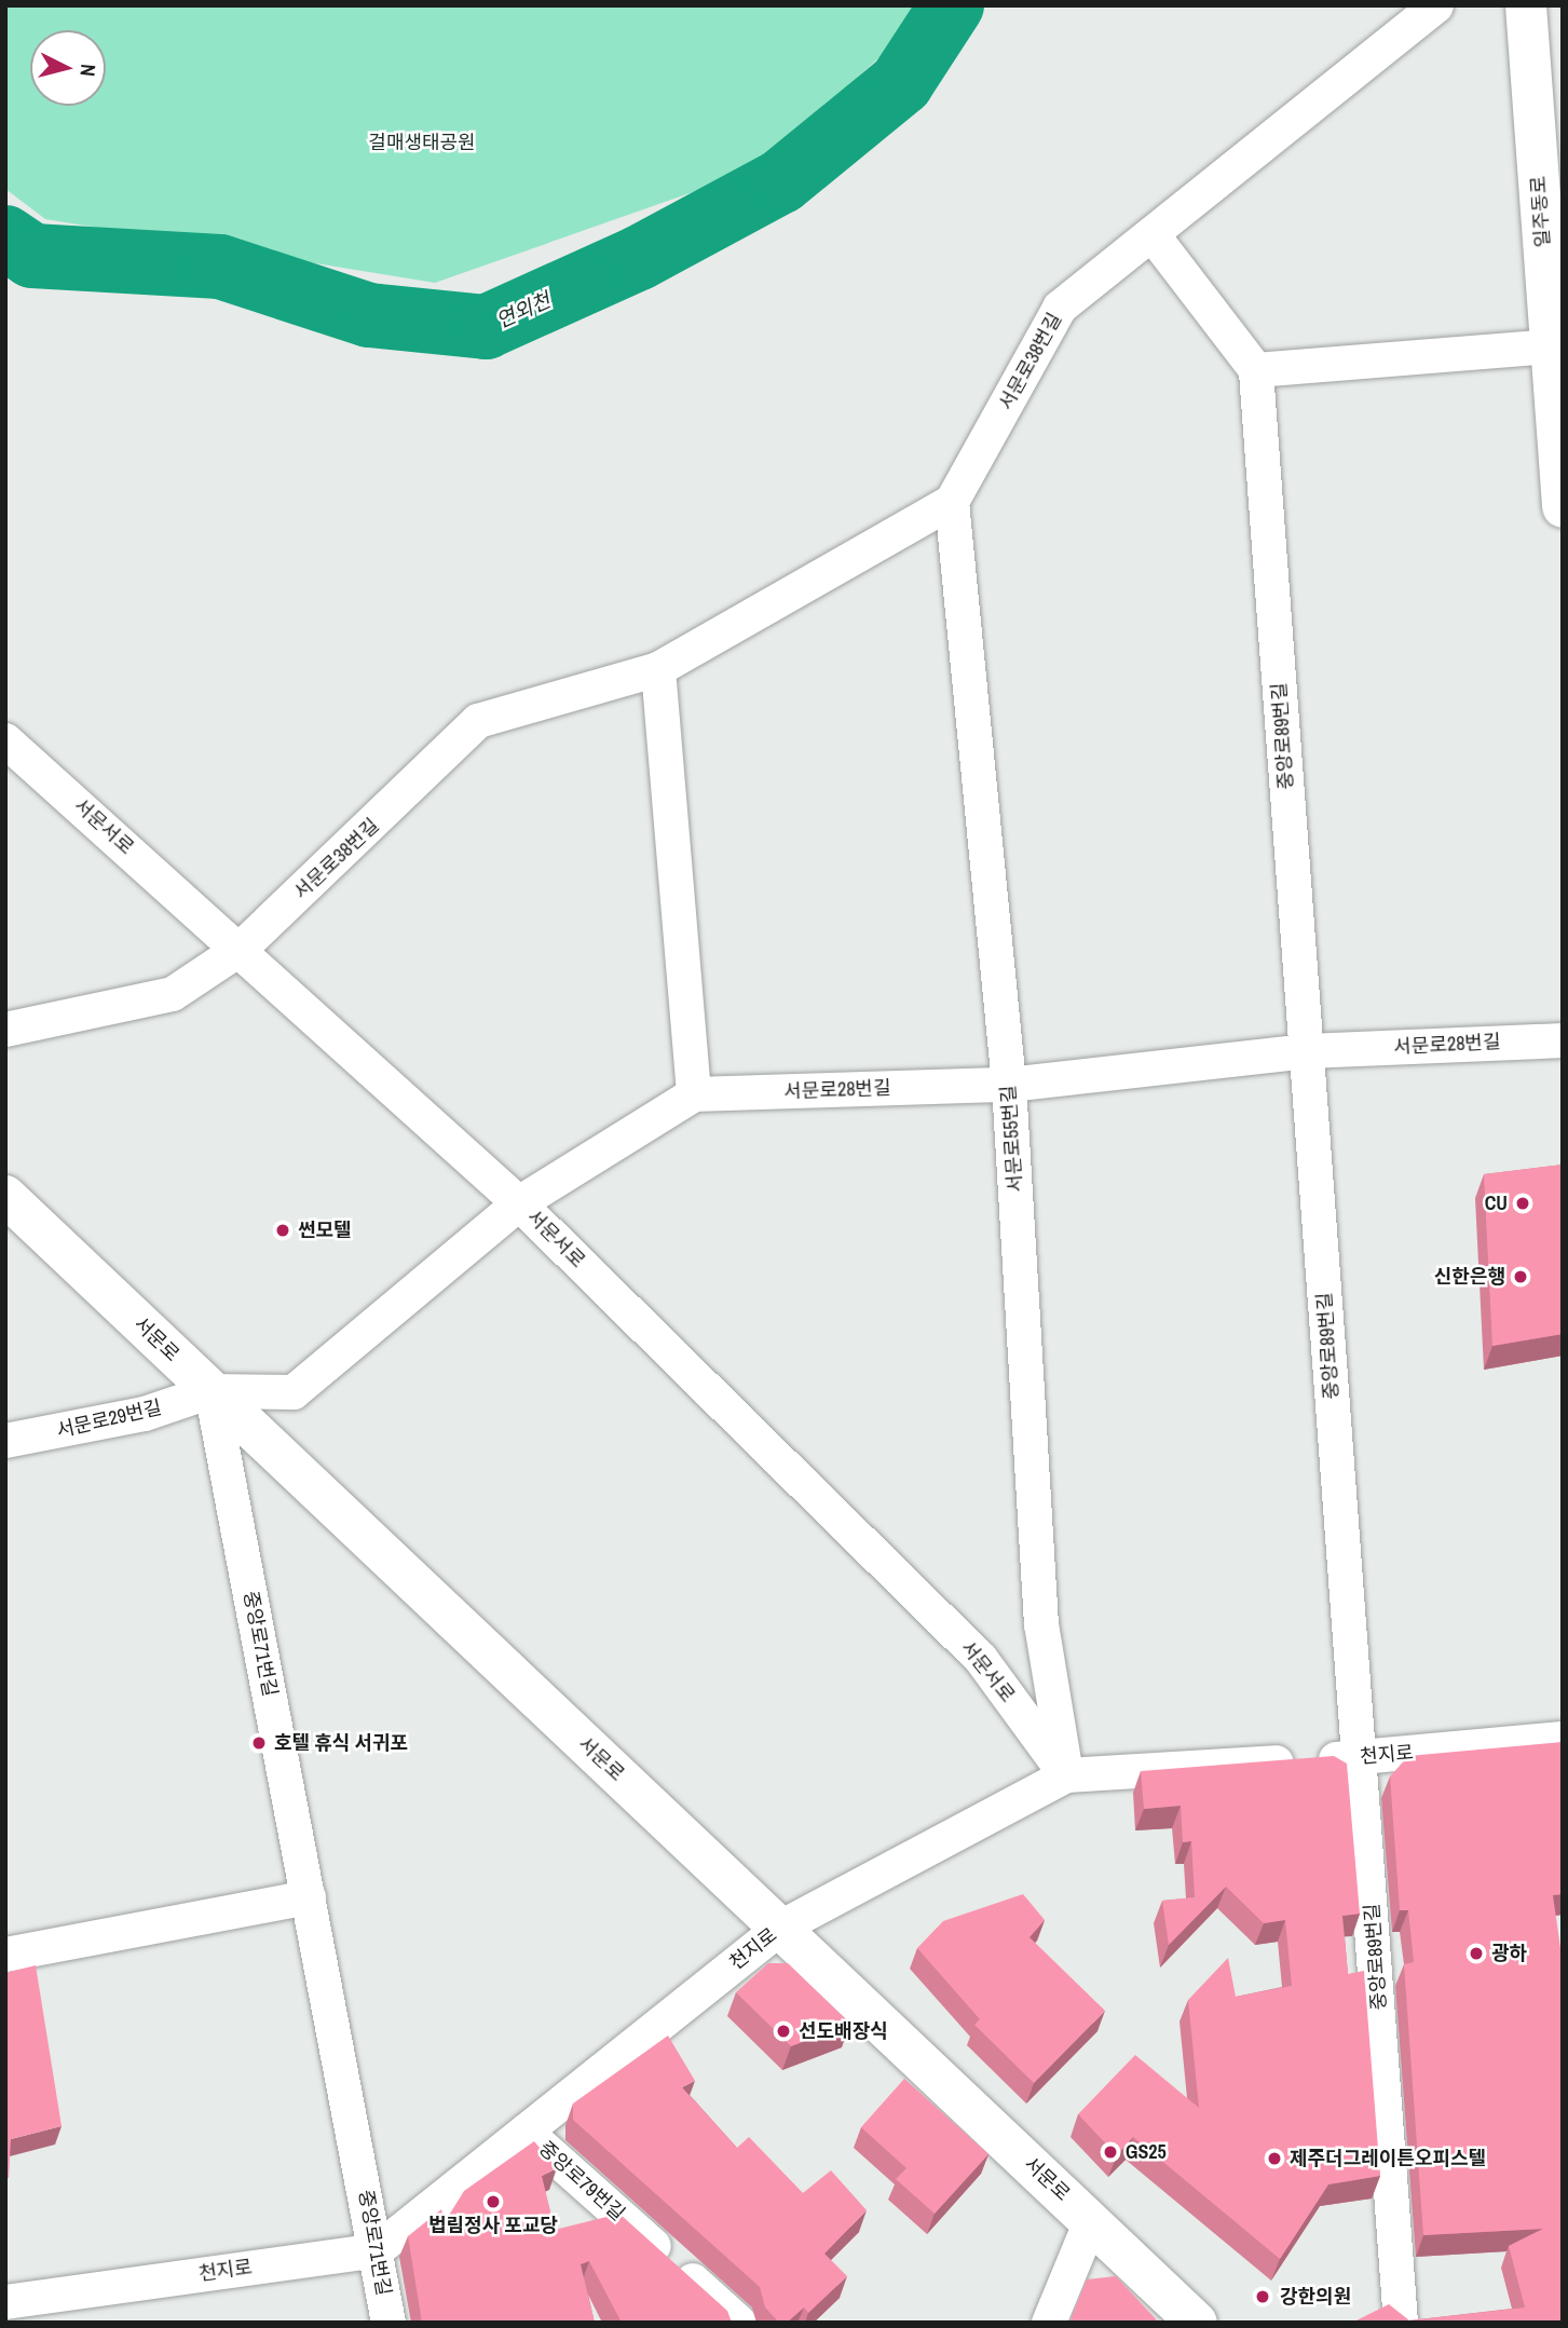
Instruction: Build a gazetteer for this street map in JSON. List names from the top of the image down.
{
  "streets": {
    "street": [
      "일주동로",
      "서문로38번길",
      "중앙로89번길",
      "서문서로",
      "서문로28번길",
      "서문로55번길",
      "서문로",
      "서문로29번길",
      "중앙로71번길",
      "천지로",
      "중앙로79번길"
    ]
  },
  "crossings": [
    ["서문로38번길", "서문서로"],
    ["서문로38번길", "서문로55번길"],
    ["중앙로89번길", "서문로28번길"],
    ["중앙로89번길", "천지로"],
    ["서문서로", "서문로55번길"],
    ["서문서로", "천지로"],
    ["서문로28번길", "서문로55번길"],
    ["서문로55번길", "천지로"],
    ["서문로", "서문로29번길"],
    ["서문로", "중앙로71번길"],
    ["서문로", "천지로"],
    ["서문로29번길", "중앙로71번길"],
    ["중앙로71번길", "천지로"],
    ["천지로", "중앙로79번길"]
  ],
  "water": ["연외천"],
  "parks": ["걸매생태공원"],
  "places": [
    "CU",
    "썬모텔",
    "신한은행",
    "호텔 휴식 서귀포",
    "광하",
    "선도배장식",
    "GS25",
    "제주더그레이튼오피스텔",
    "법림정사 포교당",
    "강한의원"
  ],
  "north": "right"
}
